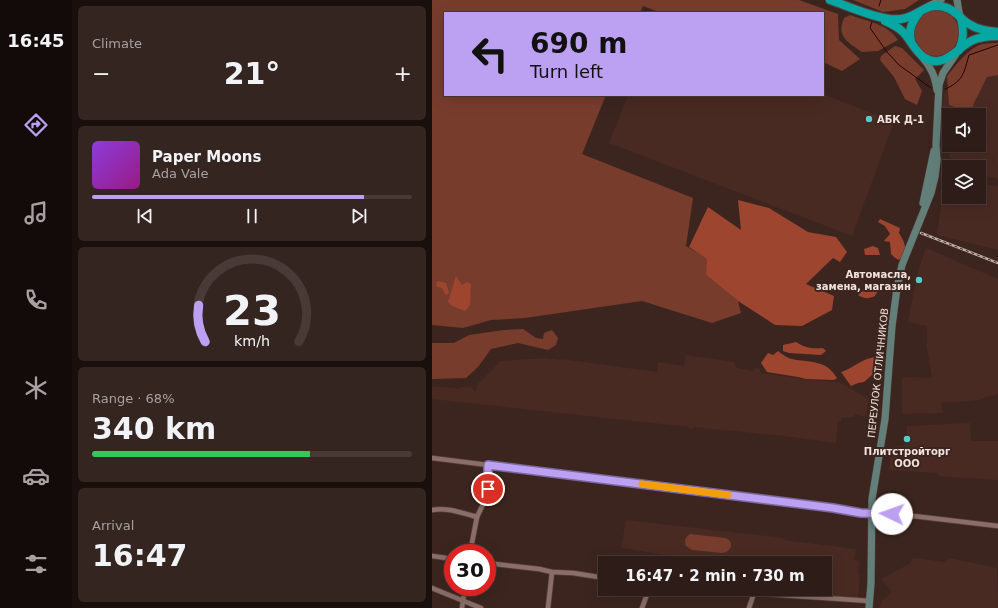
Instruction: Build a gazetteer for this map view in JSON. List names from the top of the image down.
{
  "streets": {
    "main road": ["ПЕРЕУЛОК ОТЛИЧНИКОВ"]
  },
  "places": ["АБК Д-1", "Автомасла, замена, магазин", "Плитстройторг ООО"],
  "page": {
    "tabs": "16:45",
    "tile": [
      "Climate",
      ["Range · 68%", "340 km"],
      ["Arrival", "16:47"]
    ],
    "turn": ["690 m", "Turn left"],
    "heat": ["−", "21°", "+"],
    "song": ["Paper Moons", "Ada Vale"],
    "limit": "30",
    "trip": "16:47 · 2 min · 730 m",
    "gauge": ["23", "km/h"]
  }
}
